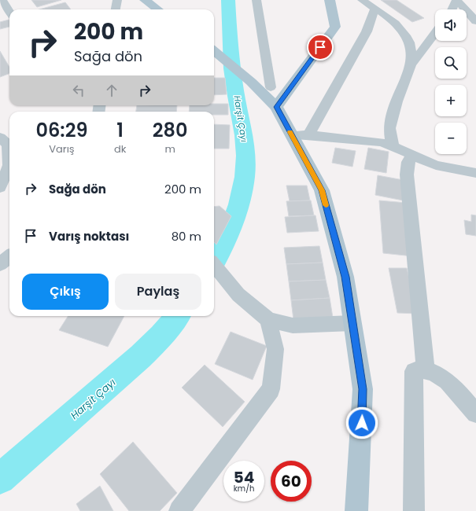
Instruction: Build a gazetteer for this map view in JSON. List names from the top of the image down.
{
  "water": ["Harşit Çayı"],
  "page": {
    "map_buttons": ["+", "−"],
    "turn": ["200 m", "Sağa dön"],
    "eta": [
      "06:29",
      "Varış",
      "1",
      "dk",
      "280",
      "m"
    ],
    "list": [
      {
        "name": "Sağa dön",
        "value": "200 m"
      },
      {
        "name": "Varış noktası",
        "value": "80 m"
      }
    ],
    "buttons": ["Çıkış", "Paylaş"],
    "speed": "54 km/h",
    "limit": "60"
  }
}
